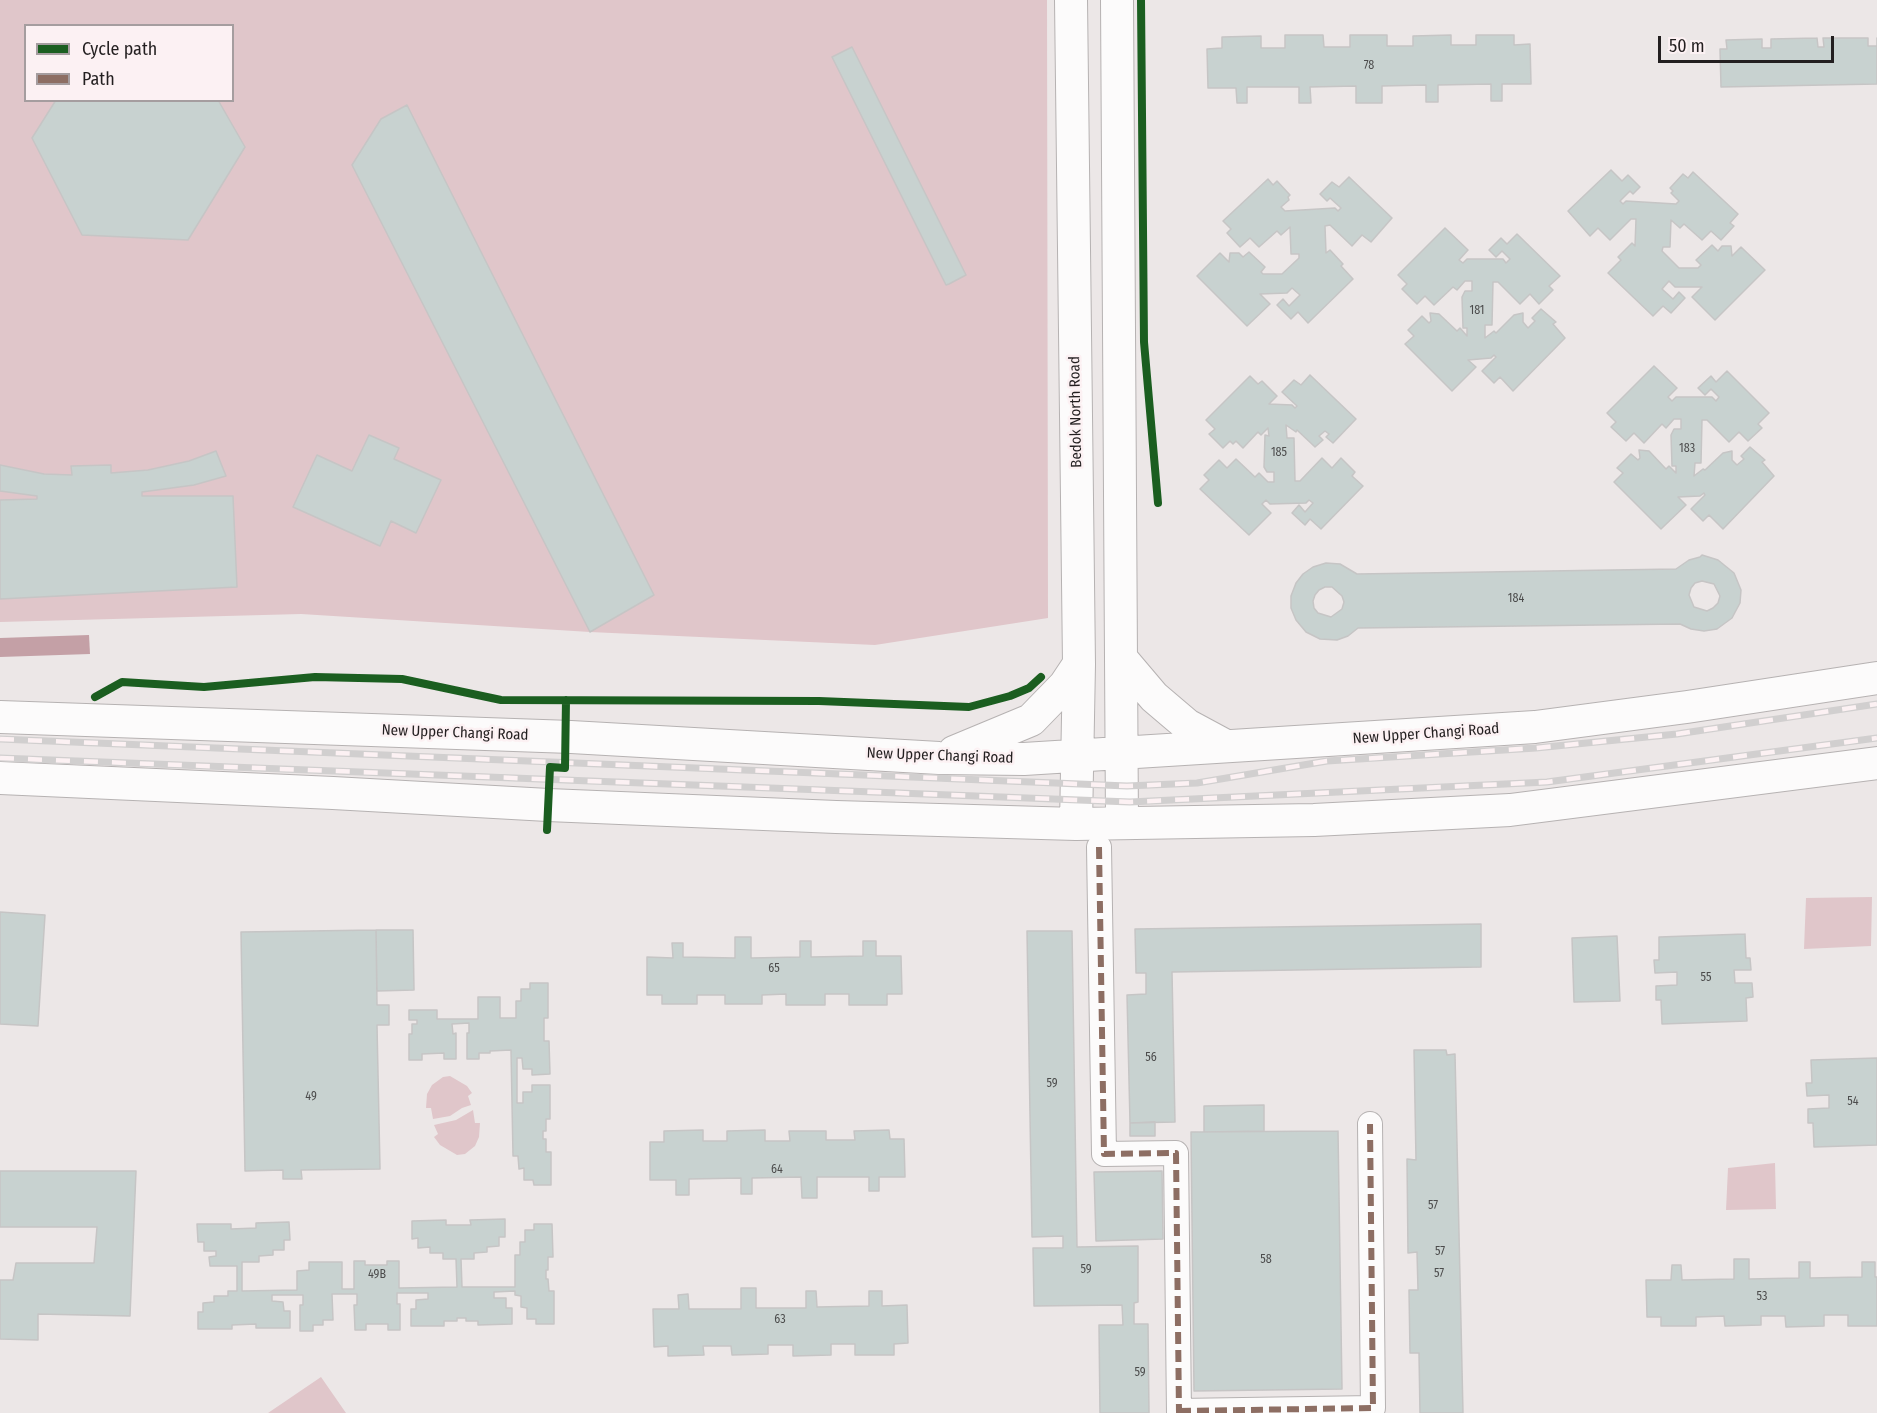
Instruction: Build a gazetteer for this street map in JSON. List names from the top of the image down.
{
  "streets": {
    "main road": ["Bedok North Road", "New Upper Changi Road"]
  },
  "crossings": [
    ["Bedok North Road", "New Upper Changi Road"]
  ],
  "house_numbers": [
    "78",
    "181",
    "183",
    "185",
    "184",
    "65",
    "55",
    "56",
    "59",
    "49",
    "54",
    "64",
    "57",
    "57",
    "58",
    "59",
    "57",
    "49B",
    "53",
    "63",
    "59"
  ],
  "legend": ["Cycle path", "Path"],
  "scale_bar": "50 m"
}
